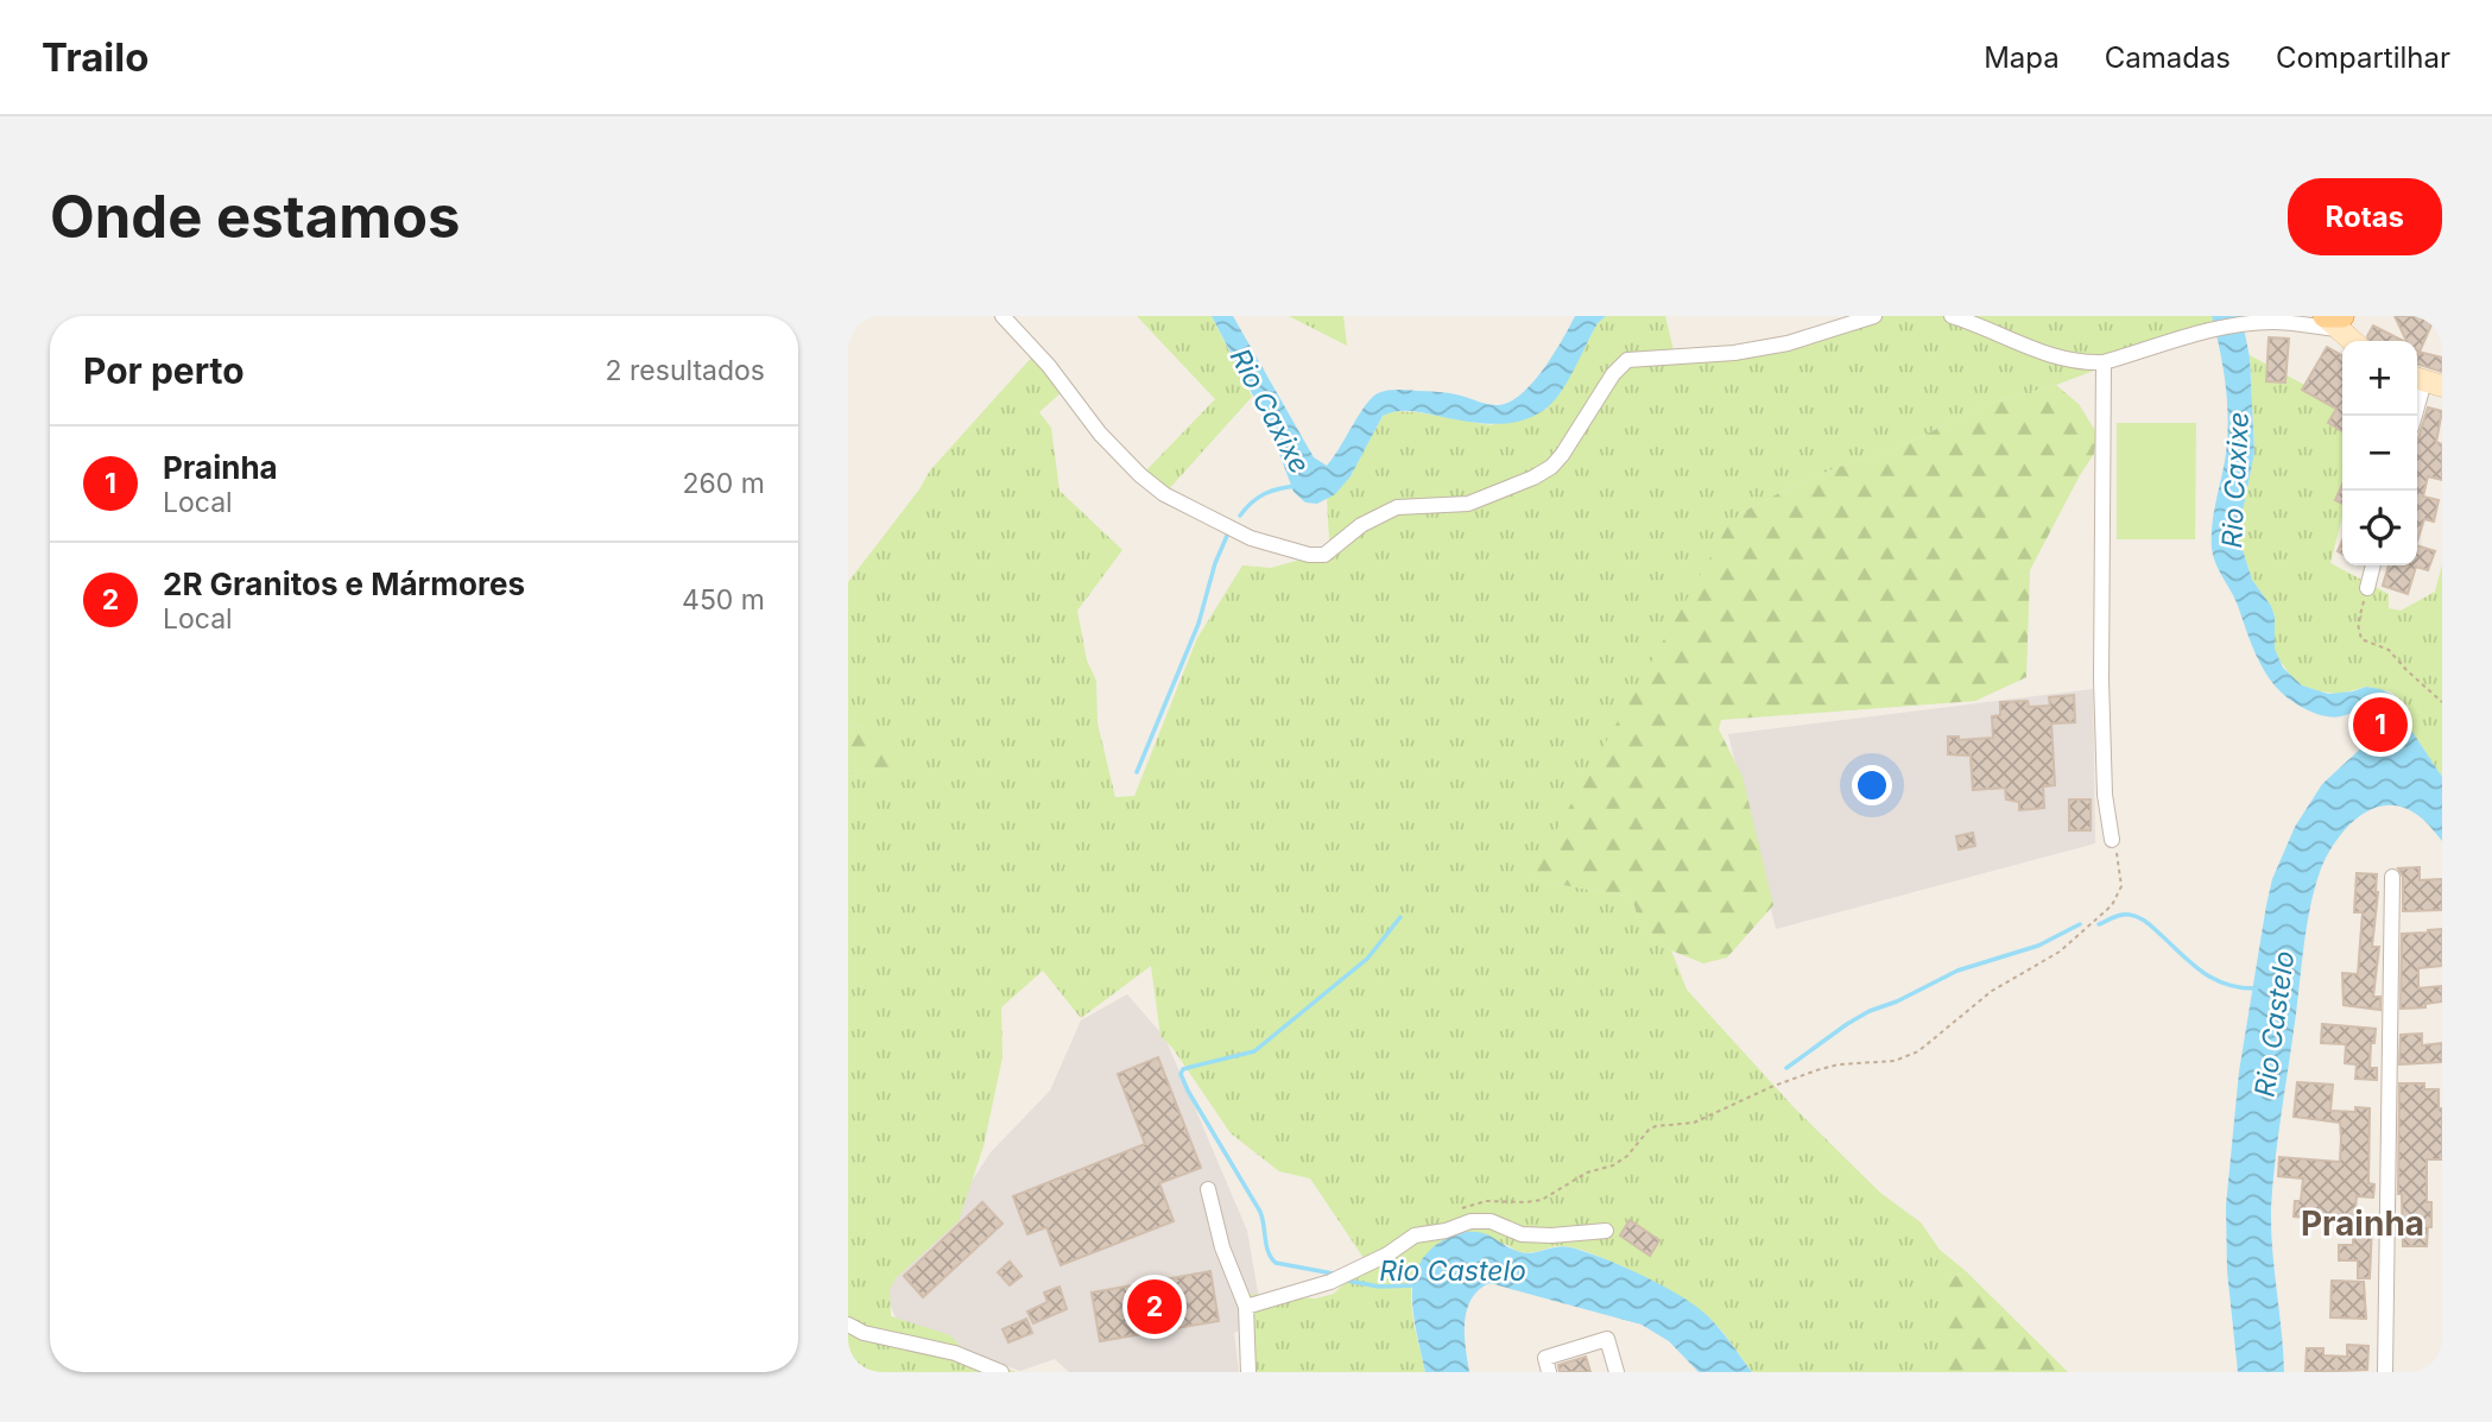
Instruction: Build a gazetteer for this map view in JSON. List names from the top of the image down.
{
  "districts": ["Prainha"],
  "water": ["Rio Caxixe", "Rio Castelo"],
  "page": {
    "header": "Trailo",
    "nav": ["Mapa", "Camadas", "Compartilhar"],
    "buttons": "Rotas",
    "title": "Onde estamos",
    "heading": ["Por perto", "2 resultados"],
    "map_buttons": ["+", "−"],
    "list": [
      {
        "mark": "1",
        "name": "Prainha",
        "note": "Local",
        "value": "260 m"
      },
      {
        "mark": "2",
        "name": "2R Granitos e Mármores",
        "note": "Local",
        "value": "450 m"
      }
    ],
    "pins": ["1", "2"]
  }
}
